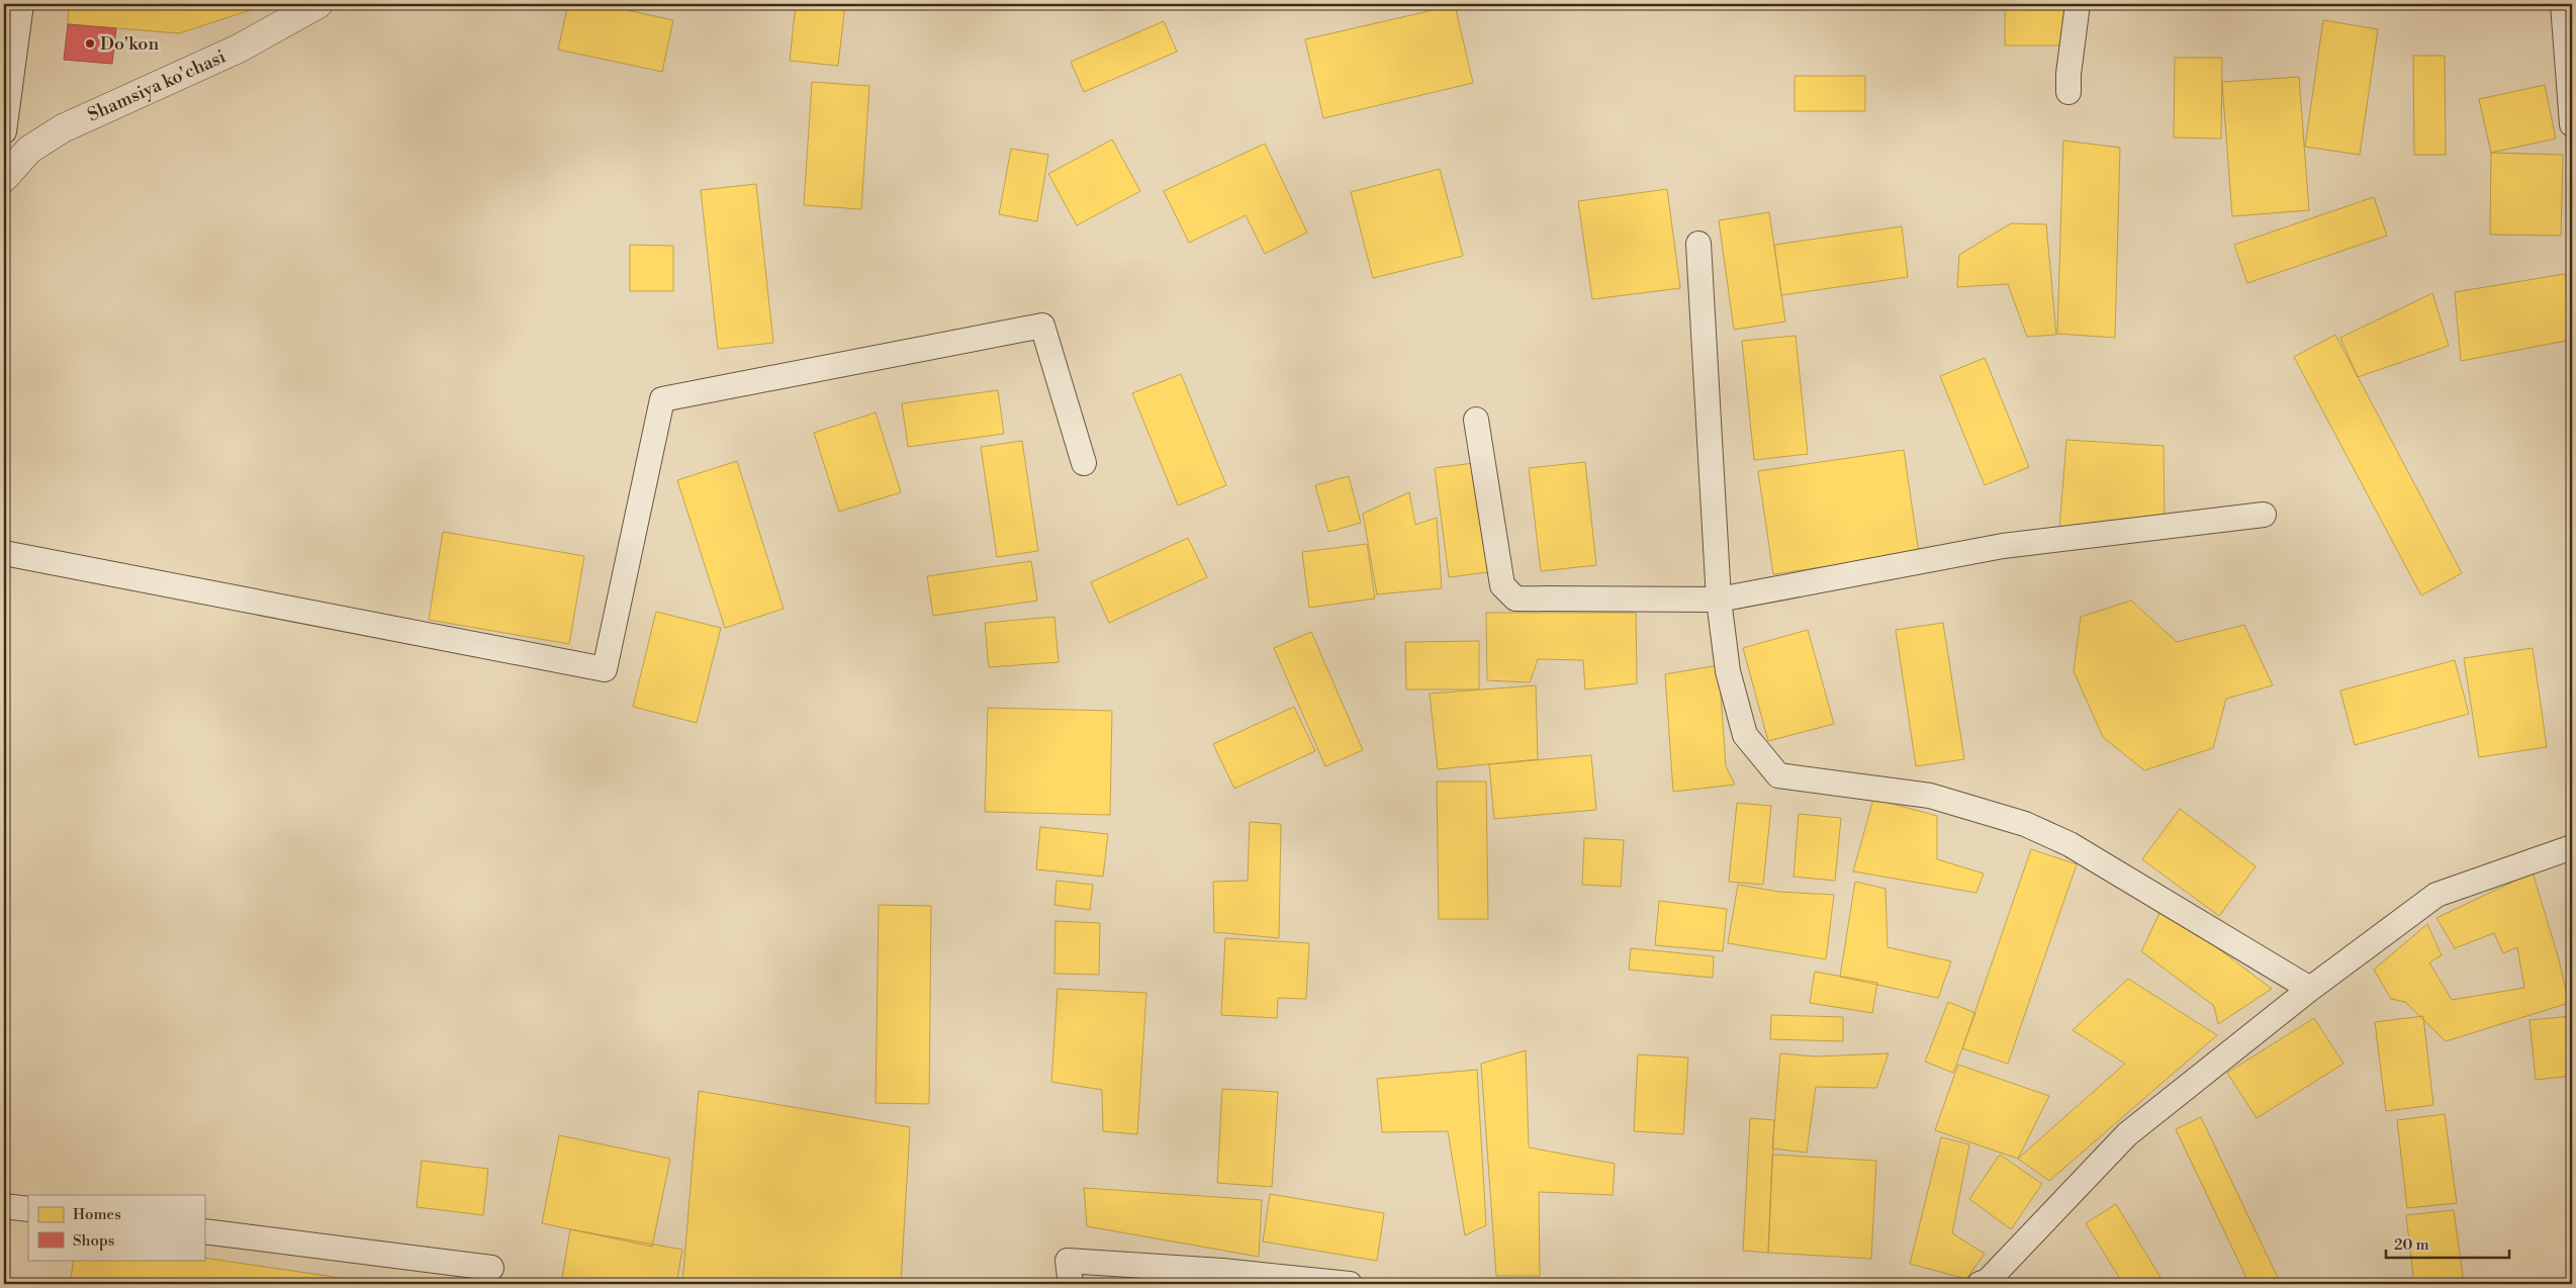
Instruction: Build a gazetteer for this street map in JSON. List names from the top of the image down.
{
  "streets": {
    "street": ["Shamsiya ko'chasi"]
  },
  "places": ["Do'kon"],
  "legend": ["Homes", "Shops"],
  "scale_bar": "20 m"
}
